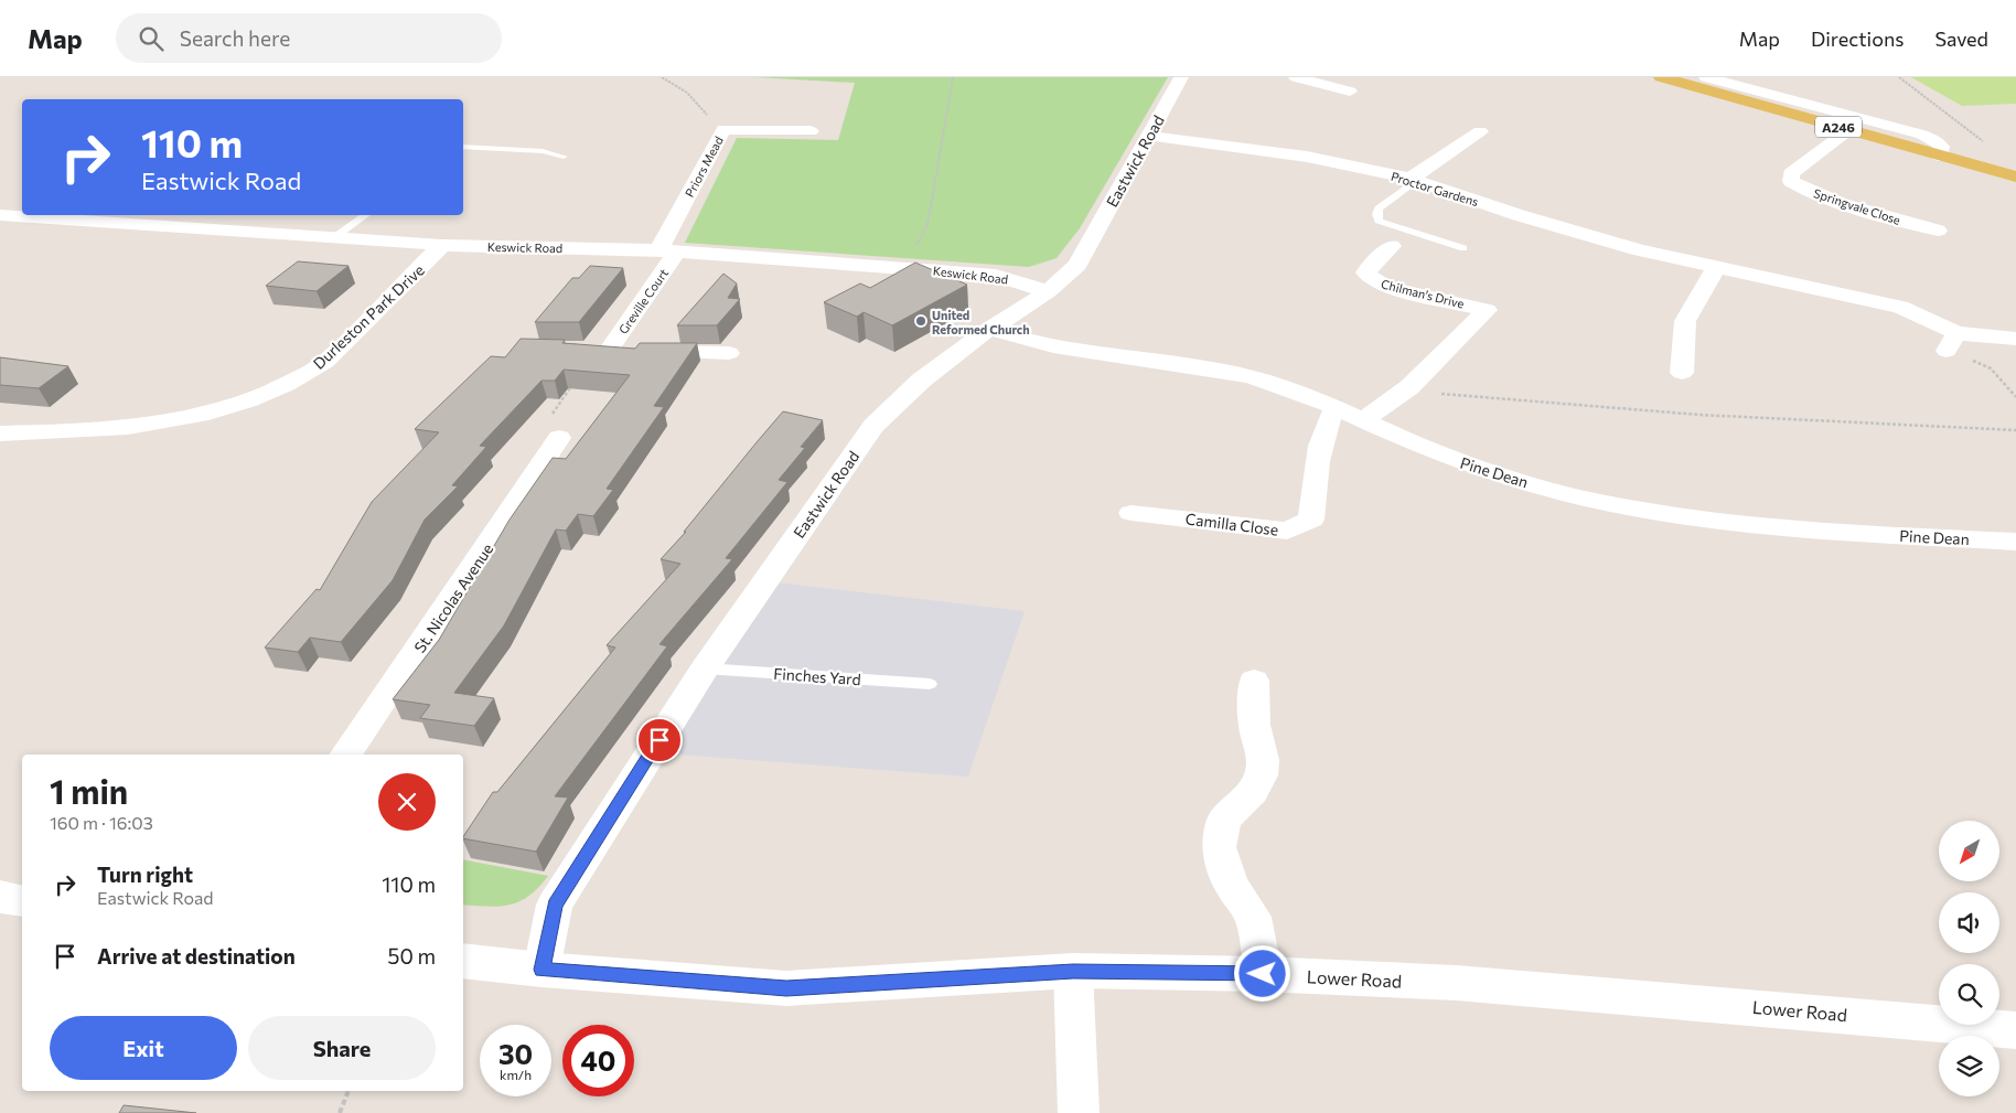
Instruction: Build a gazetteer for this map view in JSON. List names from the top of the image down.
{
  "streets": {
    "main road": ["A246"],
    "street": [
      "Eastwick Road",
      "Priors Mead",
      "Proctor Gardens",
      "Springvale Close",
      "Keswick Road",
      "Chilman's Drive",
      "Greville Court",
      "Durleston Park Drive",
      "Pine Dean",
      "Camilla Close",
      "St. Nicolas Avenue",
      "Lower Road"
    ],
    "lane": ["Finches Yard"]
  },
  "crossings": [
    ["A246", "Springvale Close"],
    ["Eastwick Road", "Proctor Gardens"],
    ["Eastwick Road", "Keswick Road"],
    ["Eastwick Road", "Pine Dean"],
    ["Eastwick Road", "Finches Yard"],
    ["Eastwick Road", "Lower Road"],
    ["Priors Mead", "Keswick Road"],
    ["Priors Mead", "Greville Court"],
    ["Keswick Road", "Greville Court"],
    ["Keswick Road", "Durleston Park Drive"],
    ["Chilman's Drive", "Pine Dean"],
    ["Pine Dean", "Camilla Close"]
  ],
  "places": ["United Reformed Church"],
  "north": "bottom left",
  "page": {
    "header": "Map",
    "search": "Search here",
    "nav": ["Map", "Directions", "Saved"],
    "turn": ["110 m", "Eastwick Road"],
    "heading": ["1 min", "160 m · 16:03"],
    "list": [
      {
        "name": "Turn right",
        "note": "Eastwick Road",
        "value": "110 m"
      },
      {
        "name": "Arrive at destination",
        "value": "50 m"
      }
    ],
    "buttons": ["Exit", "Share"],
    "speed": "30 km/h",
    "limit": "40"
  }
}
